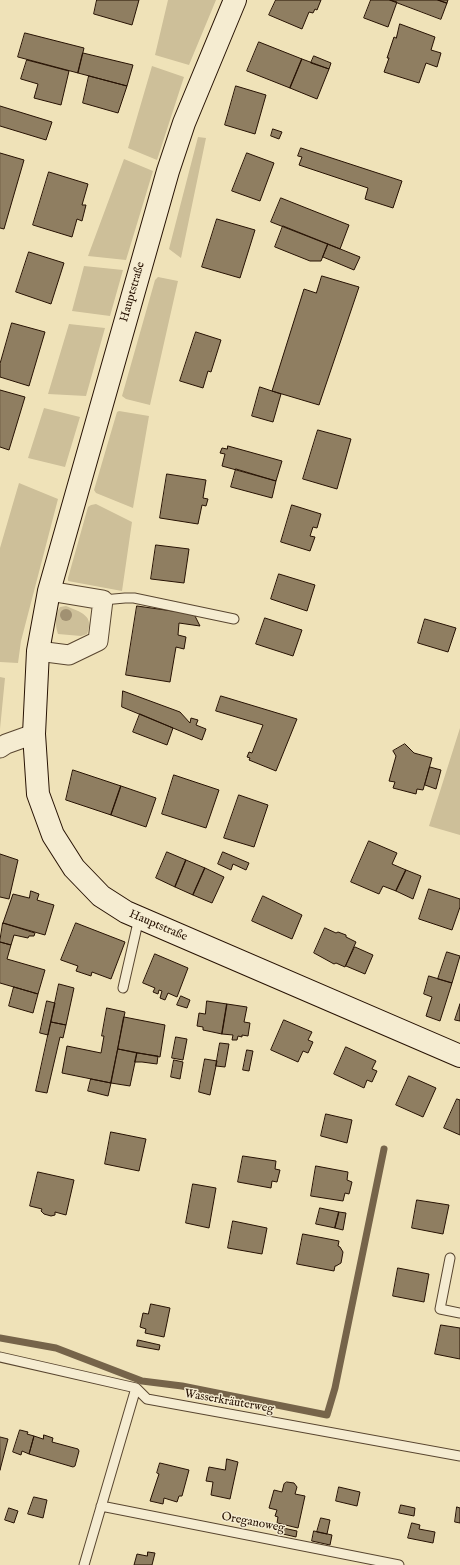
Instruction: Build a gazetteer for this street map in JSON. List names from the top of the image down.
{
  "streets": {
    "street": ["Hauptstraße"],
    "lane": ["Wasserkräuterweg", "Oreganoweg"]
  }
}
